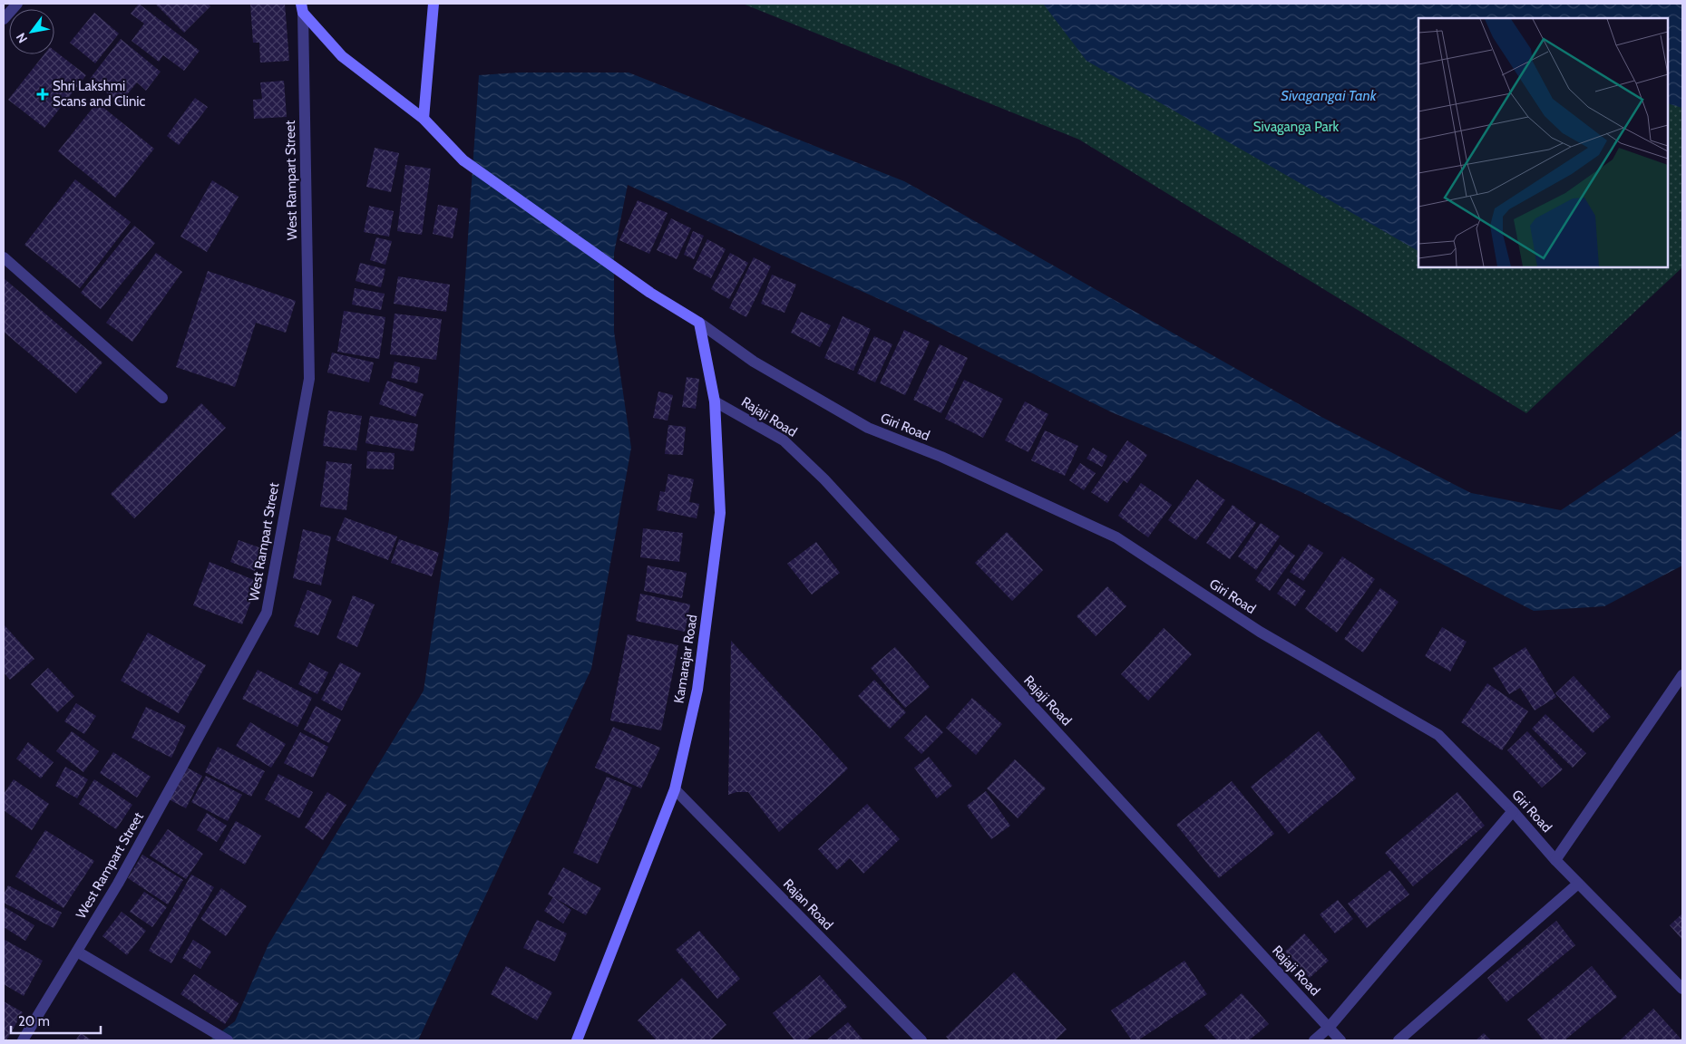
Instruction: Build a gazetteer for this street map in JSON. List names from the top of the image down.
{
  "streets": {
    "main road": ["Kamarajar Road"],
    "street": [
      "West Rampart Street",
      "Rajaji Road",
      "Giri Road",
      "Rajan Road"
    ]
  },
  "crossings": [
    ["Rajaji Road", "Kamarajar Road"],
    ["Giri Road", "Kamarajar Road"],
    ["Kamarajar Road", "Rajan Road"]
  ],
  "water": ["Sivagangai Tank"],
  "parks": ["Sivaganga Park"],
  "places": {
    "health": ["Shri Lakshmi Scans and Clinic"]
  },
  "scale_bar": "20 m",
  "north": "bottom left"
}
